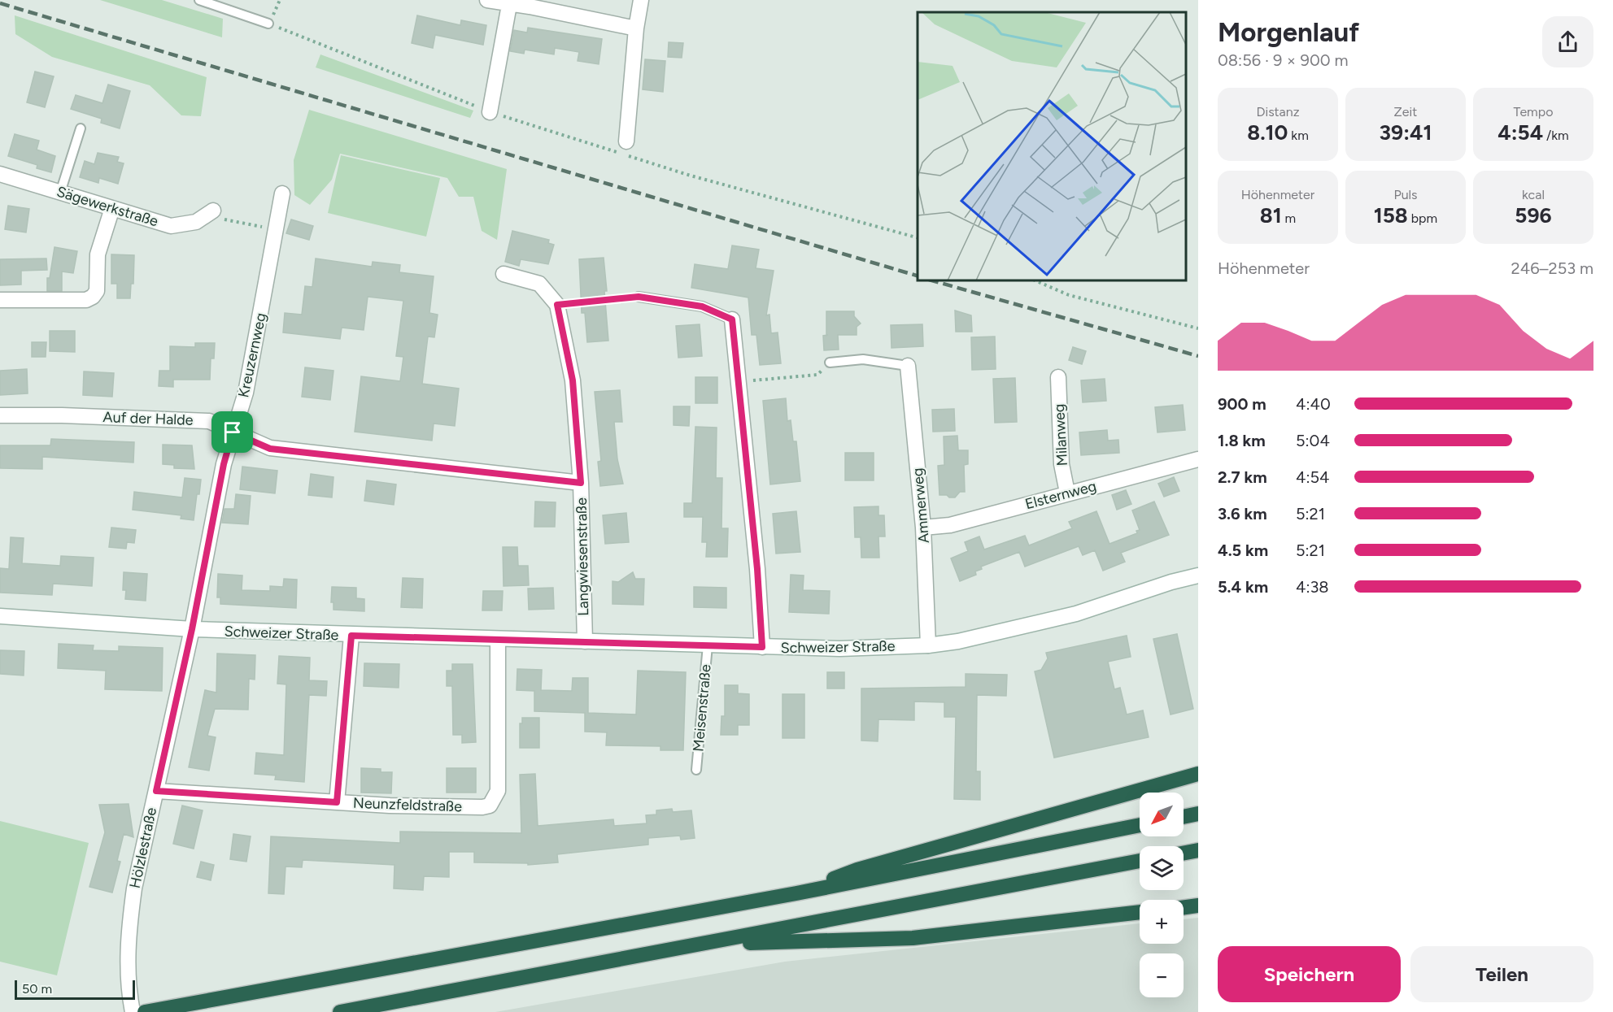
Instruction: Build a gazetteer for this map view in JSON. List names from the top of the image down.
{
  "streets": {
    "street": [
      "Sägewerkstraße",
      "Kreuzernweg",
      "Auf der Halde",
      "Milanweg",
      "Elsternweg",
      "Ammerweg",
      "Langwiesenstraße",
      "Schweizer Straße",
      "Neunzfeldstraße",
      "Hölzlestraße"
    ],
    "lane": ["Meisenstraße"]
  },
  "crossings": [
    ["Kreuzernweg", "Auf der Halde"],
    ["Kreuzernweg", "Schweizer Straße"],
    ["Kreuzernweg", "Hölzlestraße"],
    ["Auf der Halde", "Langwiesenstraße"],
    ["Milanweg", "Elsternweg"],
    ["Elsternweg", "Ammerweg"],
    ["Ammerweg", "Schweizer Straße"],
    ["Langwiesenstraße", "Schweizer Straße"],
    ["Schweizer Straße", "Meisenstraße"],
    ["Schweizer Straße", "Neunzfeldstraße"],
    ["Schweizer Straße", "Hölzlestraße"],
    ["Neunzfeldstraße", "Hölzlestraße"]
  ],
  "scale_bar": "50 m",
  "north": "bottom left",
  "page": {
    "heading": ["Morgenlauf", "08:56 · 9 × 900 m"],
    "stats": [
      ["Distanz", "8.10 km"],
      ["Zeit", "39:41"],
      ["Tempo", "4:54 /km"],
      ["Höhenmeter", "81 m"],
      ["Puls", "158 bpm"],
      ["kcal", "596"]
    ],
    "chart": ["Höhenmeter", "246–253 m"],
    "list": [
      {
        "name": "900 m",
        "note": "4:40"
      },
      {
        "name": "1.8 km",
        "note": "5:04"
      },
      {
        "name": "2.7 km",
        "note": "4:54"
      },
      {
        "name": "3.6 km",
        "note": "5:21"
      },
      {
        "name": "4.5 km",
        "note": "5:21"
      },
      {
        "name": "5.4 km",
        "note": "4:38"
      }
    ],
    "map_buttons": ["+", "−"],
    "buttons": ["Speichern", "Teilen"],
    "scale": "50 m"
  }
}
